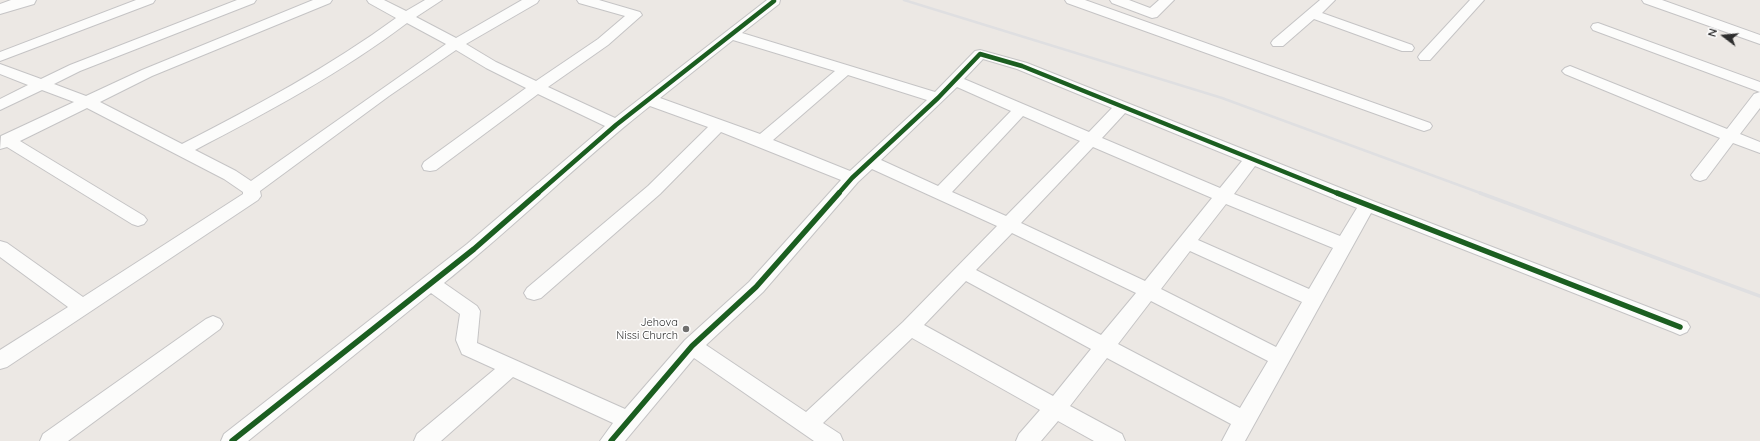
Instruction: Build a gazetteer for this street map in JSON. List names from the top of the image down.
{
  "places": ["Jehova Nissi Church"],
  "north": "left"
}
